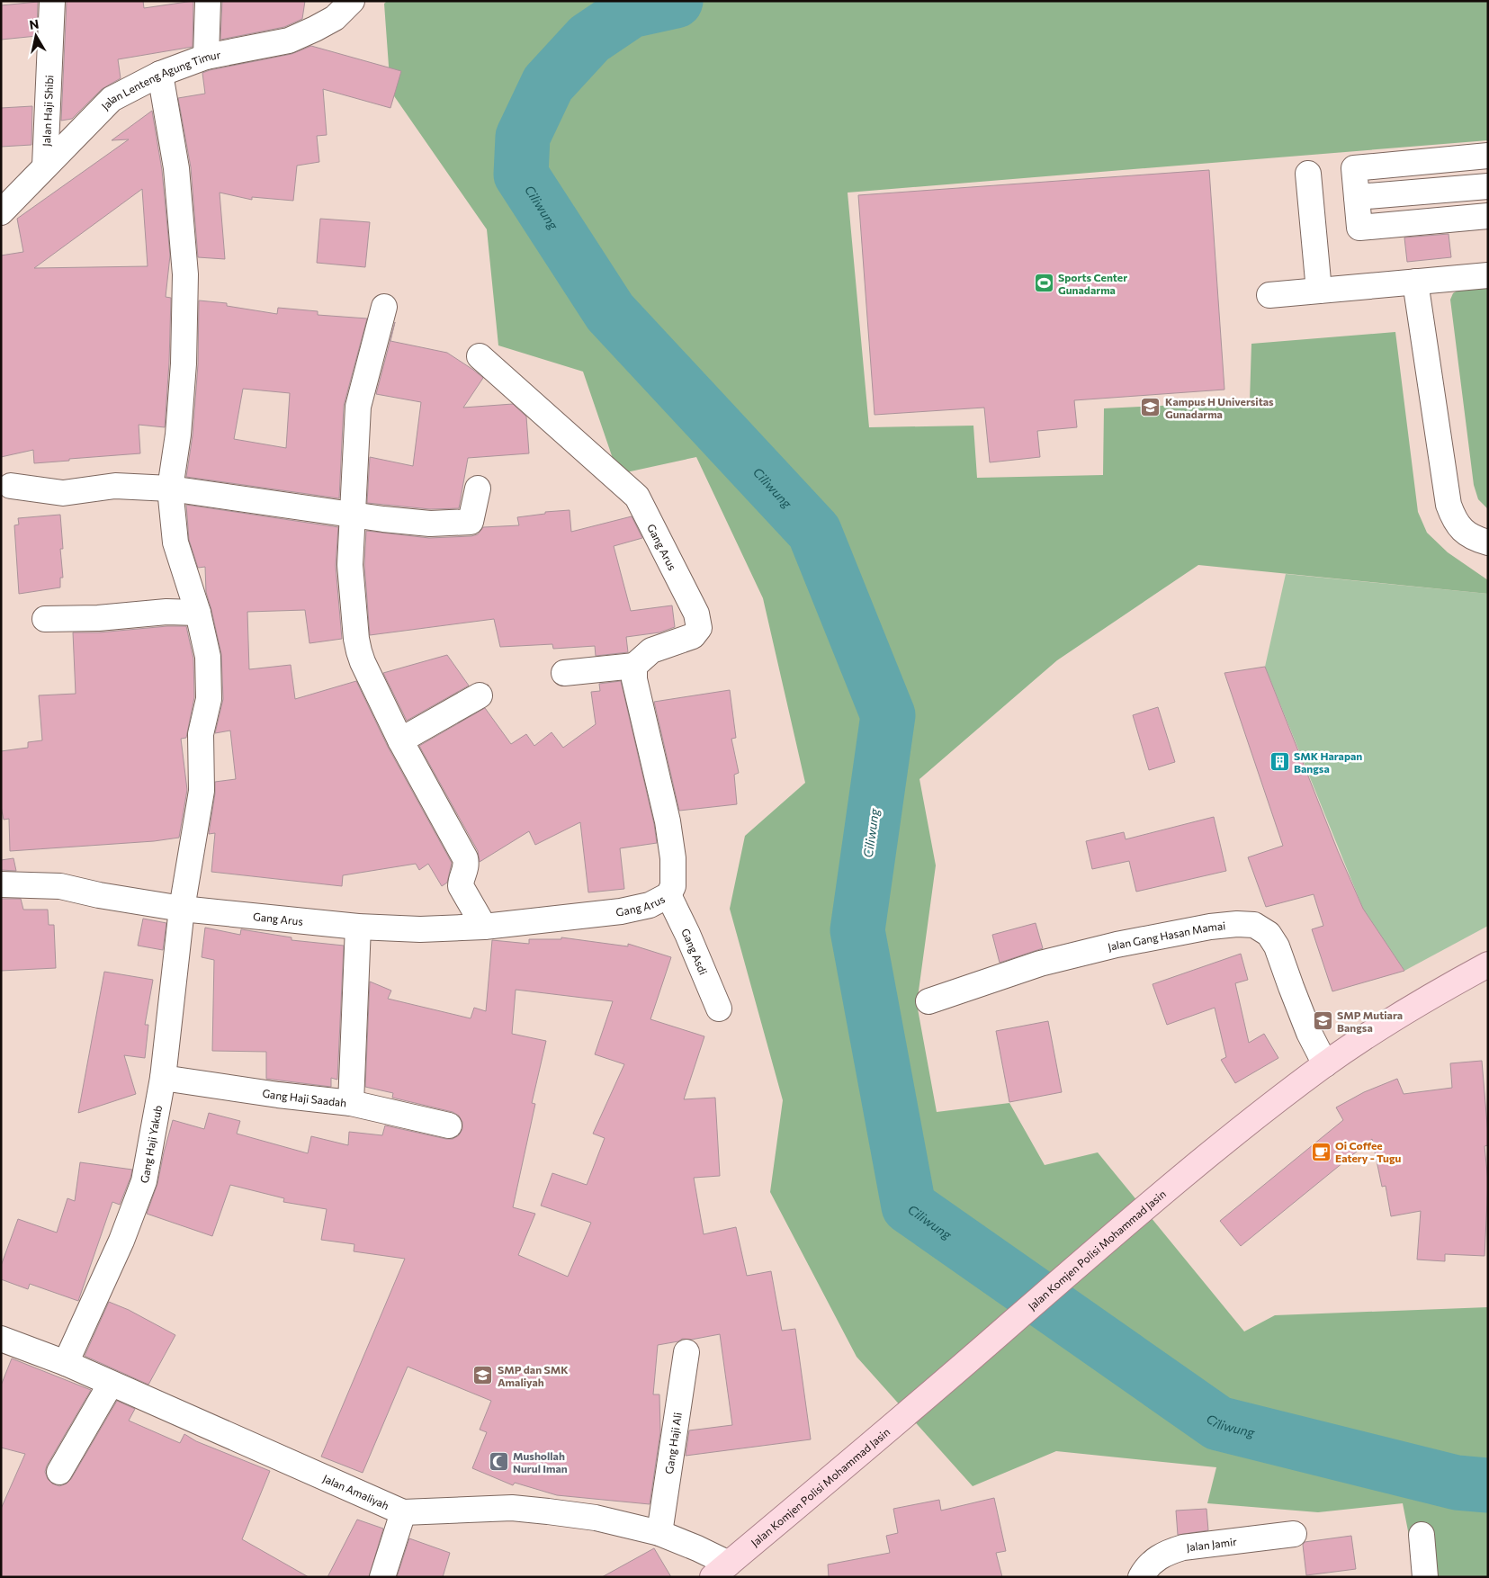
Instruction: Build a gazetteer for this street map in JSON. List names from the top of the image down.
{
  "streets": {
    "main road": ["Jalan Komjen Polisi Mohammad Jasin"],
    "street": [
      "Jalan Lenteng Agung Timur",
      "Jalan Haji Shibi",
      "Gang Arus",
      "Jalan Gang Hasan Mamai",
      "Gang Asdi",
      "Gang Haji Saadah",
      "Gang Haji Yakub",
      "Gang Haji Ali",
      "Jalan Amaliyah",
      "Jalan Jamir"
    ]
  },
  "crossings": [
    ["Jalan Lenteng Agung Timur", "Jalan Haji Shibi"],
    ["Jalan Lenteng Agung Timur", "Gang Haji Yakub"],
    ["Gang Arus", "Gang Asdi"],
    ["Gang Arus", "Gang Haji Saadah"],
    ["Gang Arus", "Gang Haji Yakub"],
    ["Jalan Gang Hasan Mamai", "Jalan Komjen Polisi Mohammad Jasin"],
    ["Gang Haji Saadah", "Gang Haji Yakub"],
    ["Gang Haji Yakub", "Jalan Amaliyah"],
    ["Jalan Komjen Polisi Mohammad Jasin", "Jalan Amaliyah"],
    ["Gang Haji Ali", "Jalan Amaliyah"]
  ],
  "water": ["Ciliwung"],
  "places": {
    "sports": ["Sports Center Gunadarma"],
    "school or university": ["Kampus H Universitas Gunadarma", "SMP Mutiara Bangsa", "SMP dan SMK Amaliyah"],
    "building": ["SMK Harapan Bangsa"],
    "cafe": ["Oi Coffee Eatery - Tugu"],
    "mosque": ["Mushollah Nurul Iman"]
  },
  "north": "top"
}
